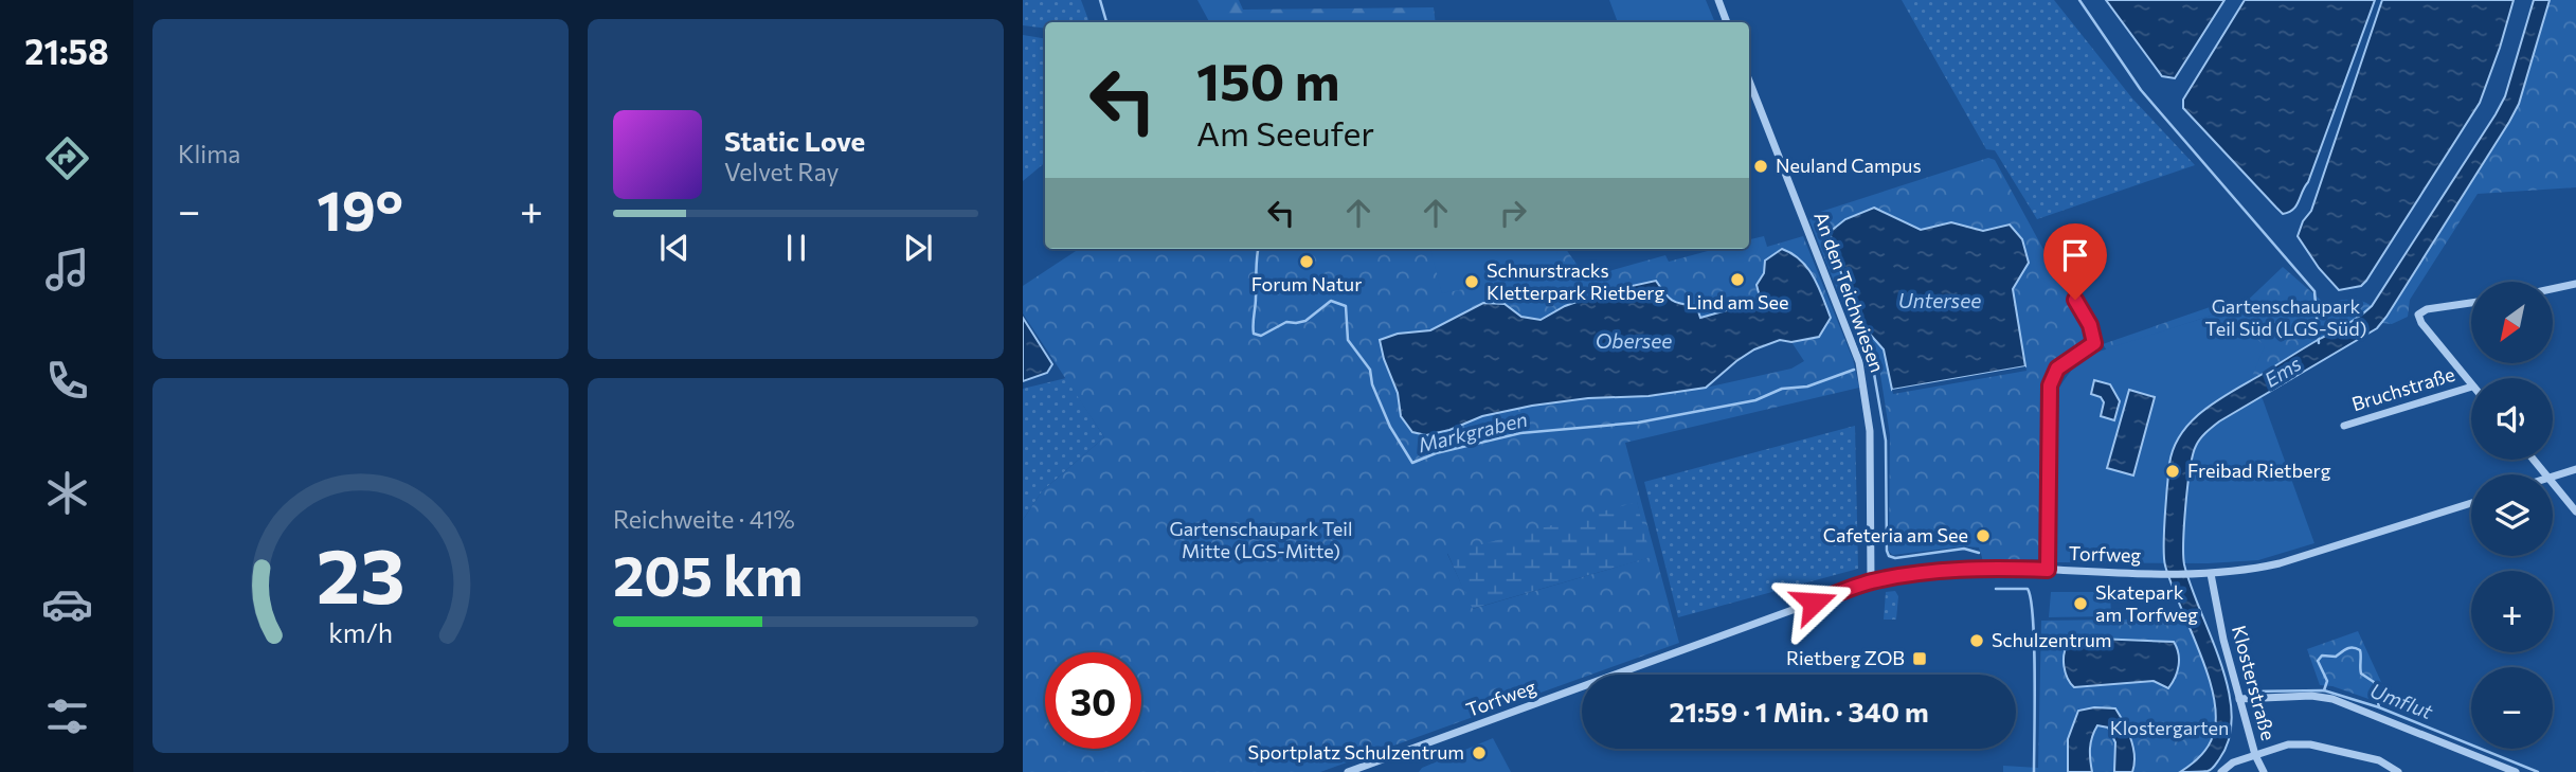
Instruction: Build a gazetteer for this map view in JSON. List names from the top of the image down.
{
  "streets": {
    "street": [
      "An den Teichwiesen",
      "Bruchstraße",
      "Torfweg",
      "Klosterstraße"
    ]
  },
  "crossings": [
    ["An den Teichwiesen", "Torfweg"],
    ["Torfweg", "Klosterstraße"]
  ],
  "water": [
    "Untersee",
    "Obersee",
    "Ems",
    "Markgraben",
    "Umflut"
  ],
  "parks": ["Gartenschaupark Teil Süd (LGS-Süd)", "Gartenschaupark Teil Mitte (LGS-Mitte)", "Klostergarten"],
  "places": {
    "other": [
      "Neuland Campus",
      "Forum Natur",
      "Lind am See",
      "Schnurstracks Kletterpark Rietberg",
      "Freibad Rietberg",
      "Cafeteria am See",
      "Skatepark am Torfweg",
      "Schulzentrum",
      "Sportplatz Schulzentrum"
    ],
    "transit": ["Rietberg ZOB"]
  },
  "north": "bottom left",
  "page": {
    "tabs": "21:58",
    "tile": [
      "Klima",
      ["Reichweite · 41%", "205 km"]
    ],
    "turn": ["150 m", "Am Seeufer"],
    "song": ["Static Love", "Velvet Ray"],
    "heat": ["−", "19°", "+"],
    "map_buttons": ["+", "−"],
    "limit": "30",
    "trip": "21:59 · 1 Min. · 340 m",
    "gauge": ["23", "km/h"]
  }
}
